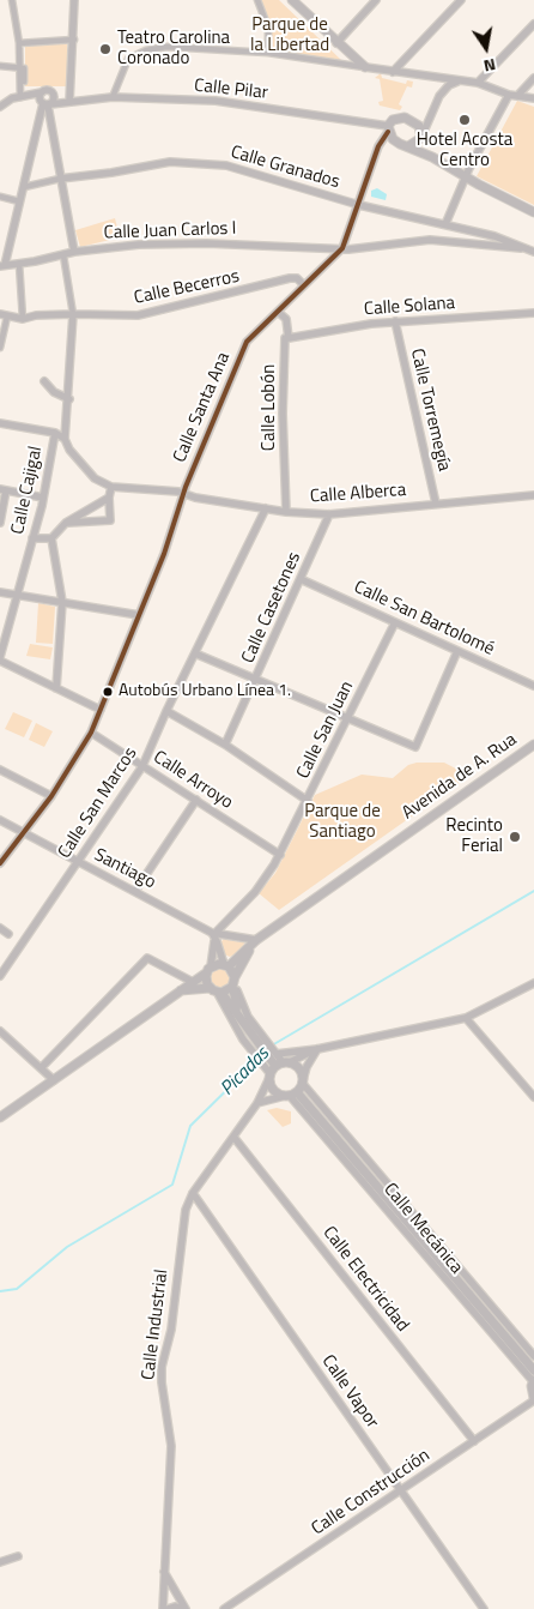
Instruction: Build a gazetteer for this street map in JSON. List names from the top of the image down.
{
  "streets": {
    "street": [
      "Calle Pilar",
      "Calle Granados",
      "Calle Juan Carlos I",
      "Calle Becerros",
      "Calle Solana",
      "Calle Santa Ana",
      "Calle Lobón",
      "Calle Torremegía",
      "Calle Cajigal",
      "Calle Alberca",
      "Calle Casetones",
      "Calle San Bartolomé",
      "Calle San Juan",
      "Avenida de A. Rua",
      "Calle Arroyo",
      "Calle San Marcos",
      "Santiago",
      "Calle Mecánica",
      "Calle Electricidad",
      "Calle Industrial",
      "Calle Vapor",
      "Calle Construcción"
    ]
  },
  "crossings": [
    ["Calle Granados", "Calle Juan Carlos I"],
    ["Calle Juan Carlos I", "Calle Santa Ana"],
    ["Calle Becerros", "Calle Santa Ana"],
    ["Calle Solana", "Calle Lobón"],
    ["Calle Solana", "Calle Torremegía"],
    ["Calle Santa Ana", "Calle Alberca"],
    ["Calle Santa Ana", "Calle Arroyo"],
    ["Calle Santa Ana", "Santiago"],
    ["Calle Lobón", "Calle Alberca"],
    ["Calle Torremegía", "Calle Alberca"],
    ["Calle Alberca", "Calle Casetones"],
    ["Calle Alberca", "Calle San Marcos"],
    ["Calle Casetones", "Calle San Bartolomé"],
    ["Calle San Bartolomé", "Calle San Juan"],
    ["Calle San Juan", "Calle Arroyo"],
    ["Calle San Juan", "Santiago"],
    ["Calle Arroyo", "Calle San Marcos"],
    ["Calle San Marcos", "Santiago"],
    ["Calle Electricidad", "Calle Industrial"],
    ["Calle Electricidad", "Calle Construcción"],
    ["Calle Industrial", "Calle Vapor"],
    ["Calle Vapor", "Calle Construcción"]
  ],
  "water": ["Picadas"],
  "parks": ["Parque de la Libertad", "Parque de Santiago"],
  "places": [
    "Teatro Carolina Coronado",
    "Hotel Acosta Centro",
    "Autobús Urbano Línea 1.",
    "Recinto Ferial"
  ],
  "north": "bottom"
}
